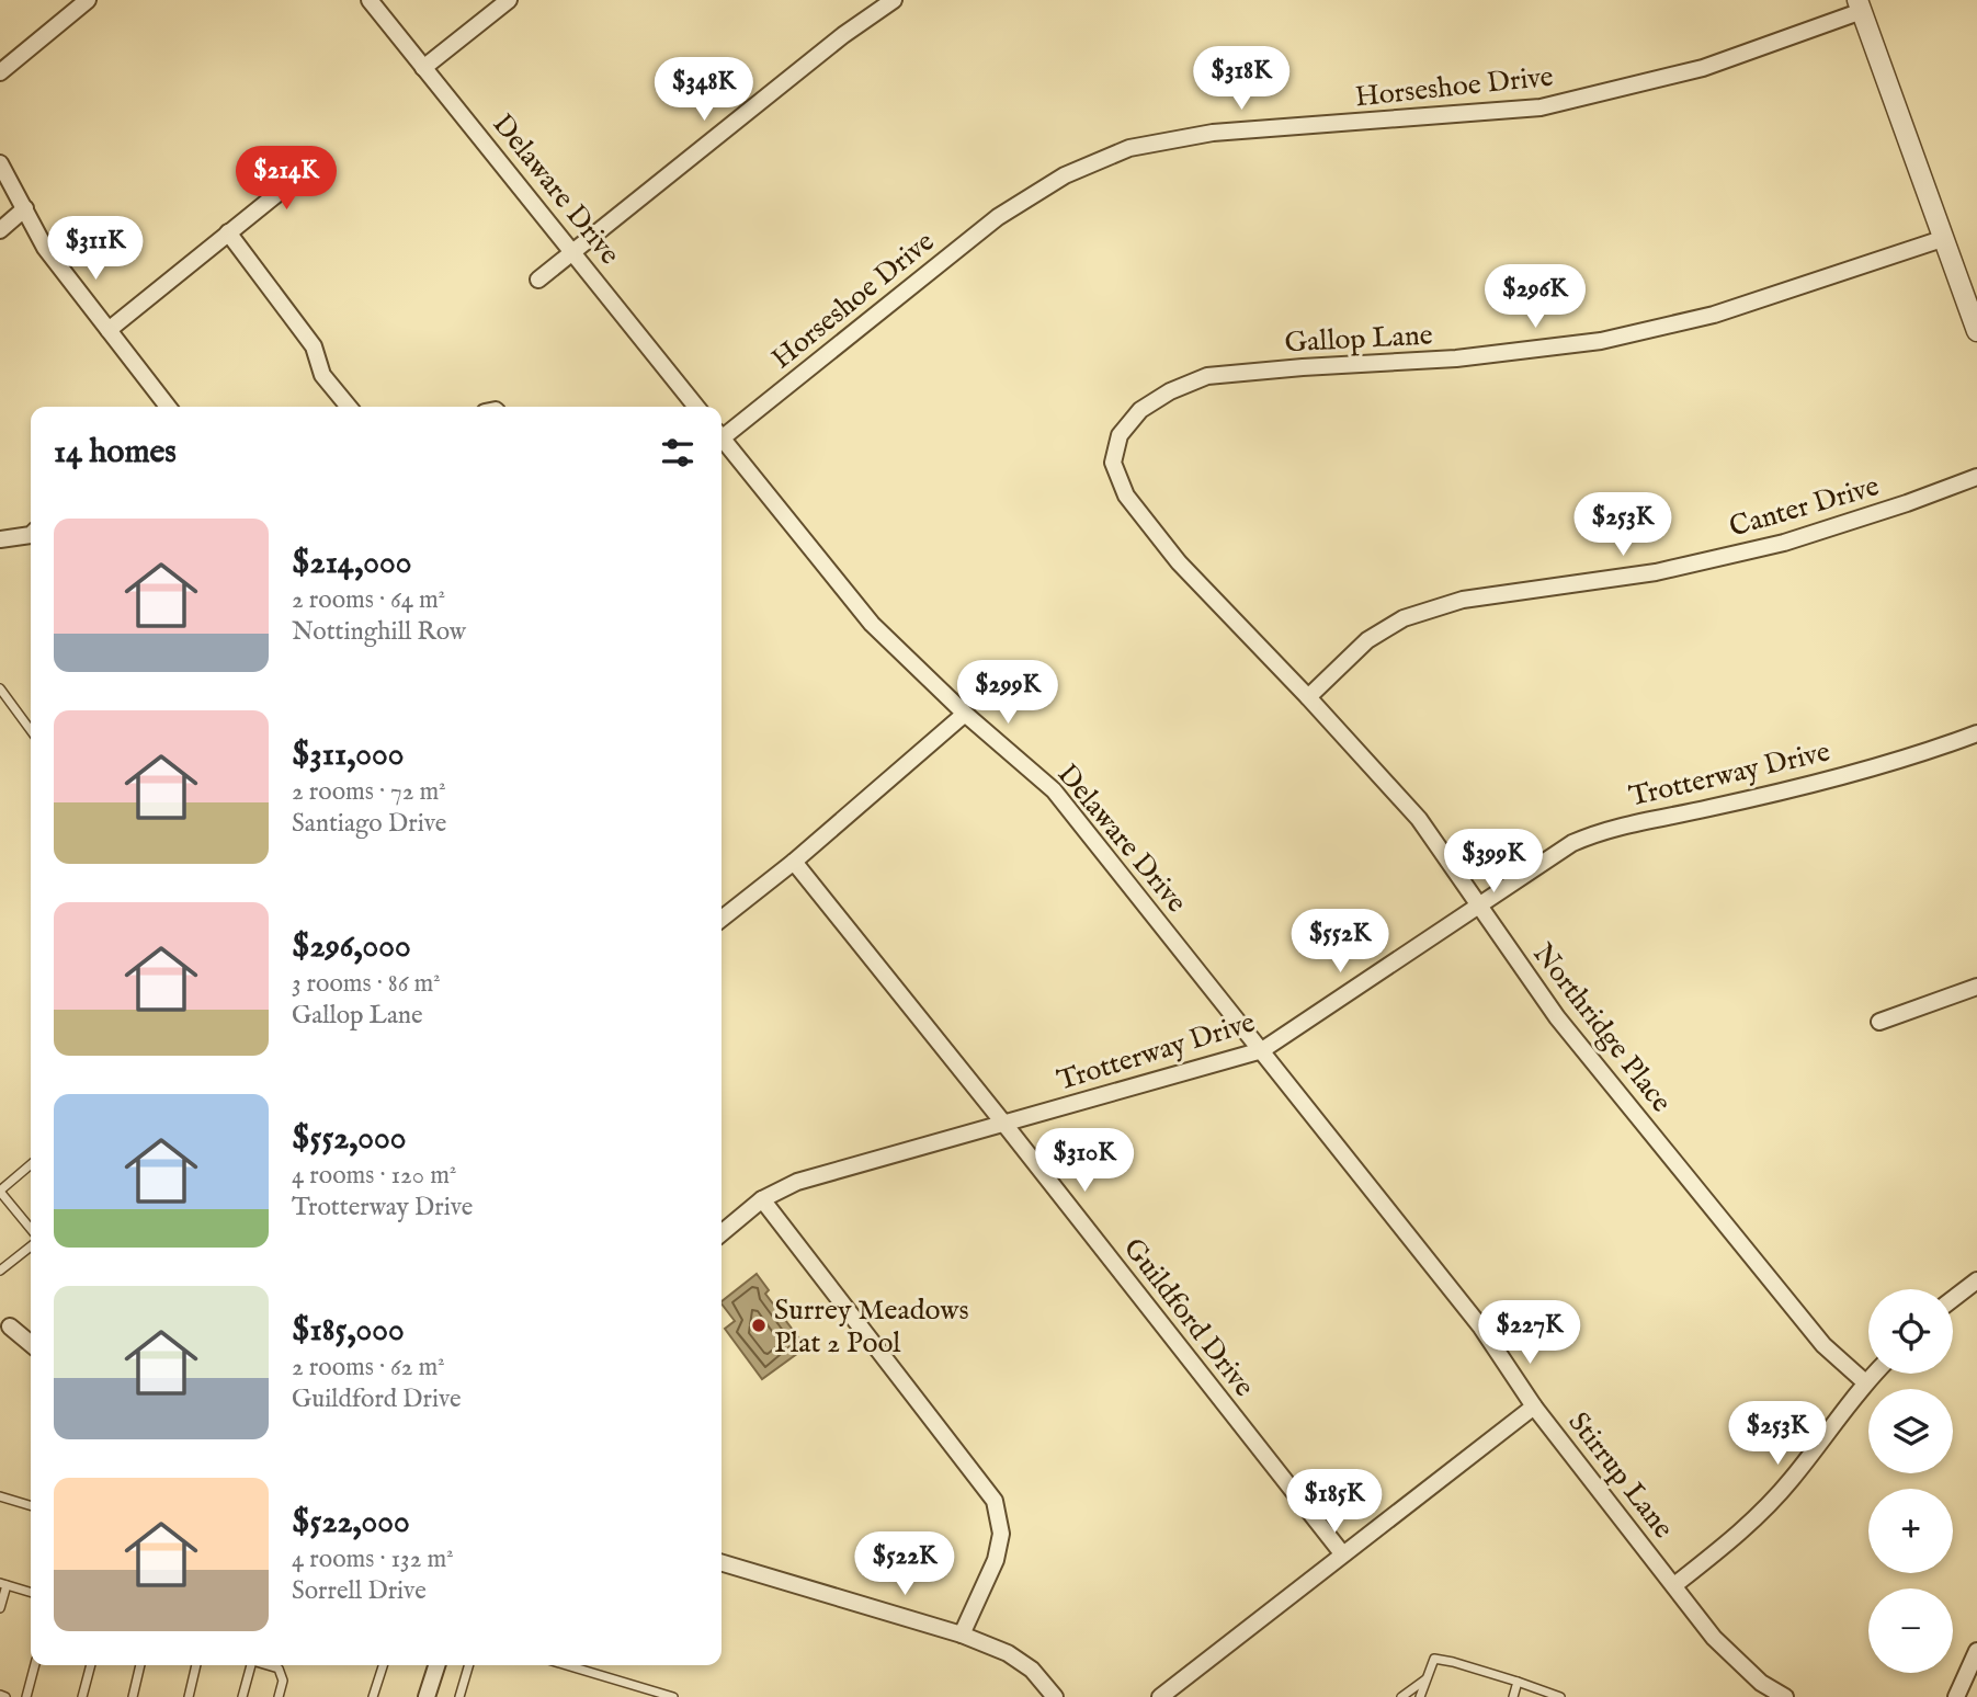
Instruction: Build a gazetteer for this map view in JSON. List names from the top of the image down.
{
  "streets": {
    "street": [
      "Horseshoe Drive",
      "Delaware Drive",
      "Gallop Lane",
      "Canter Drive",
      "Trotterway Drive",
      "Northridge Place",
      "Guildford Drive",
      "Stirrup Lane"
    ]
  },
  "crossings": [
    ["Delaware Drive", "Trotterway Drive"],
    ["Delaware Drive", "Stirrup Lane"],
    ["Gallop Lane", "Northridge Place"],
    ["Canter Drive", "Northridge Place"],
    ["Trotterway Drive", "Northridge Place"],
    ["Trotterway Drive", "Guildford Drive"],
    ["Trotterway Drive", "Stirrup Lane"]
  ],
  "places": ["Surrey Meadows Plat 2 Pool"],
  "page": {
    "price": [
      "$318K",
      "$348K",
      "$214K",
      "$311K",
      "$296K",
      "$253K",
      "$299K",
      "$399K",
      "$552K",
      "$310K",
      "$227K",
      "$253K",
      "$185K",
      "$522K"
    ],
    "heading": "14 homes",
    "list": [
      {
        "name": "$214,000",
        "note": "2 rooms · 64 m² · Nottinghill Row"
      },
      {
        "name": "$311,000",
        "note": "2 rooms · 72 m² · Santiago Drive"
      },
      {
        "name": "$296,000",
        "note": "3 rooms · 86 m² · Gallop Lane"
      },
      {
        "name": "$552,000",
        "note": "4 rooms · 120 m² · Trotterway Drive"
      },
      {
        "name": "$185,000",
        "note": "2 rooms · 62 m² · Guildford Drive"
      },
      {
        "name": "$522,000",
        "note": "4 rooms · 132 m² · Sorrell Drive"
      }
    ],
    "map_buttons": ["+", "−"]
  }
}
